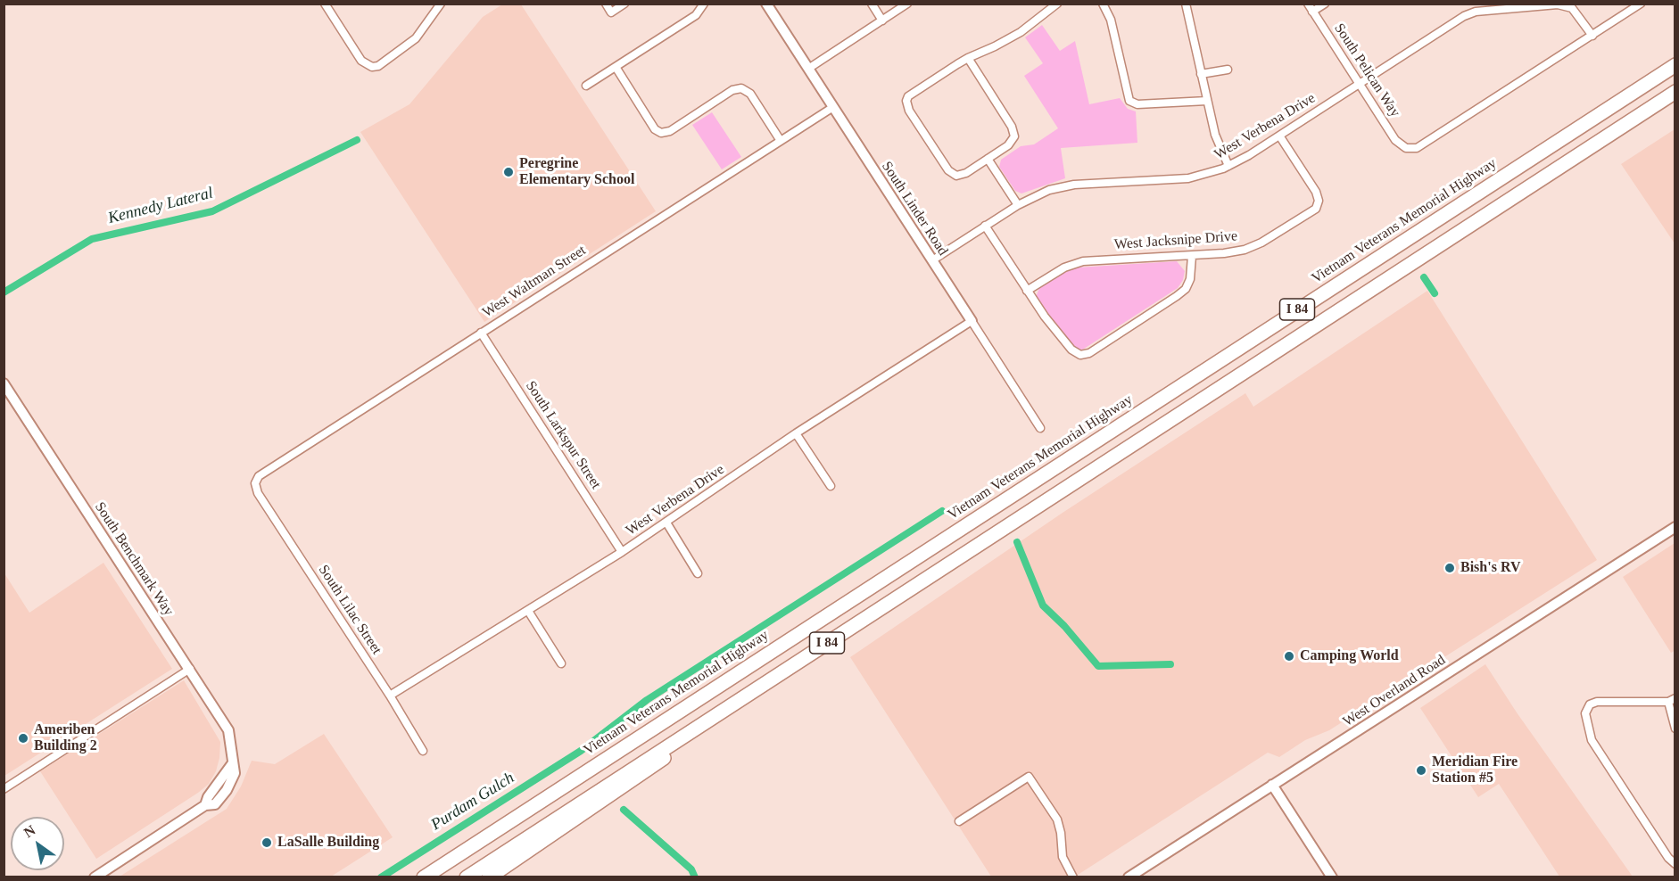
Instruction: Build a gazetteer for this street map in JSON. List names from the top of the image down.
{
  "streets": {
    "highway": ["Vietnam Veterans Memorial Highway", "I 84"],
    "street": [
      "South Pelican Way",
      "West Verbena Drive",
      "South Linder Road",
      "West Jacksnipe Drive",
      "West Waltman Street",
      "South Larkspur Street",
      "South Benchmark Way",
      "South Lilac Street",
      "West Overland Road"
    ]
  },
  "crossings": [
    ["South Pelican Way", "West Verbena Drive"],
    ["West Verbena Drive", "South Linder Road"],
    ["West Verbena Drive", "West Jacksnipe Drive"],
    ["West Verbena Drive", "South Larkspur Street"],
    ["West Verbena Drive", "South Lilac Street"],
    ["South Linder Road", "West Waltman Street"],
    ["West Waltman Street", "South Larkspur Street"],
    ["West Waltman Street", "South Lilac Street"]
  ],
  "water": ["Kennedy Lateral", "Purdam Gulch"],
  "places": [
    "Peregrine Elementary School",
    "Bish's RV",
    "Camping World",
    "Ameriben Building 2",
    "Meridian Fire Station #5",
    "LaSalle Building"
  ],
  "north": "top left"
}
